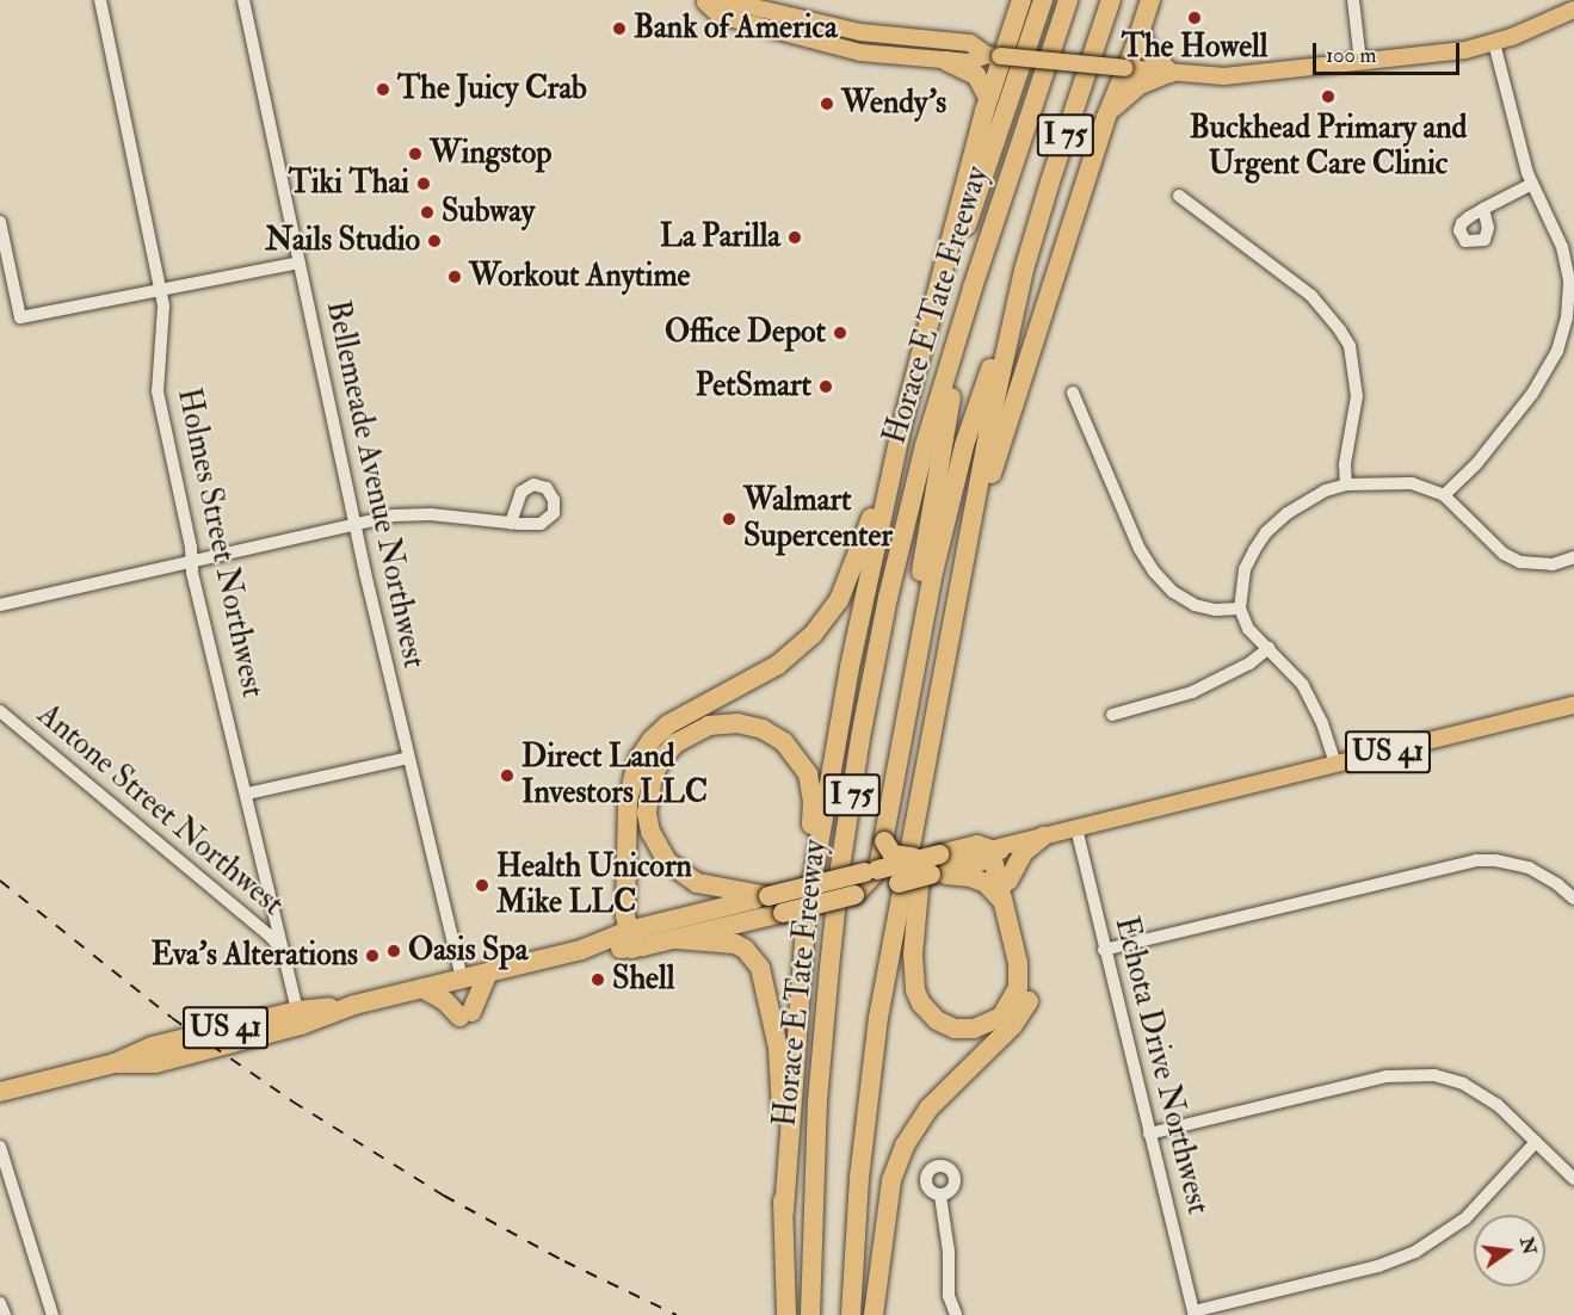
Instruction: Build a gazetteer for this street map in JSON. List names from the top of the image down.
{
  "streets": {
    "highway": ["I 75", "Horace E Tate Freeway", "US 41"],
    "street": [
      "Bellemeade Avenue Northwest",
      "Holmes Street Northwest",
      "Antone Street Northwest",
      "Echota Drive Northwest"
    ]
  },
  "crossings": [
    ["Bellemeade Avenue Northwest", "US 41"],
    ["Holmes Street Northwest", "US 41"],
    ["Holmes Street Northwest", "Antone Street Northwest"],
    ["US 41", "Echota Drive Northwest"]
  ],
  "places": [
    "The Howell",
    "Bank of America",
    "The Juicy Crab",
    "Buckhead Primary and Urgent Care Clinic",
    "Wendy's",
    "Wingstop",
    "Tiki Thai",
    "Subway",
    "La Parilla",
    "Nails Studio",
    "Workout Anytime",
    "Office Depot",
    "PetSmart",
    "Walmart Supercenter",
    "Direct Land Investors LLC",
    "Health Unicorn Mike LLC",
    "Oasis Spa",
    "Eva's Alterations",
    "Shell"
  ],
  "scale_bar": "100 m",
  "north": "right"
}
